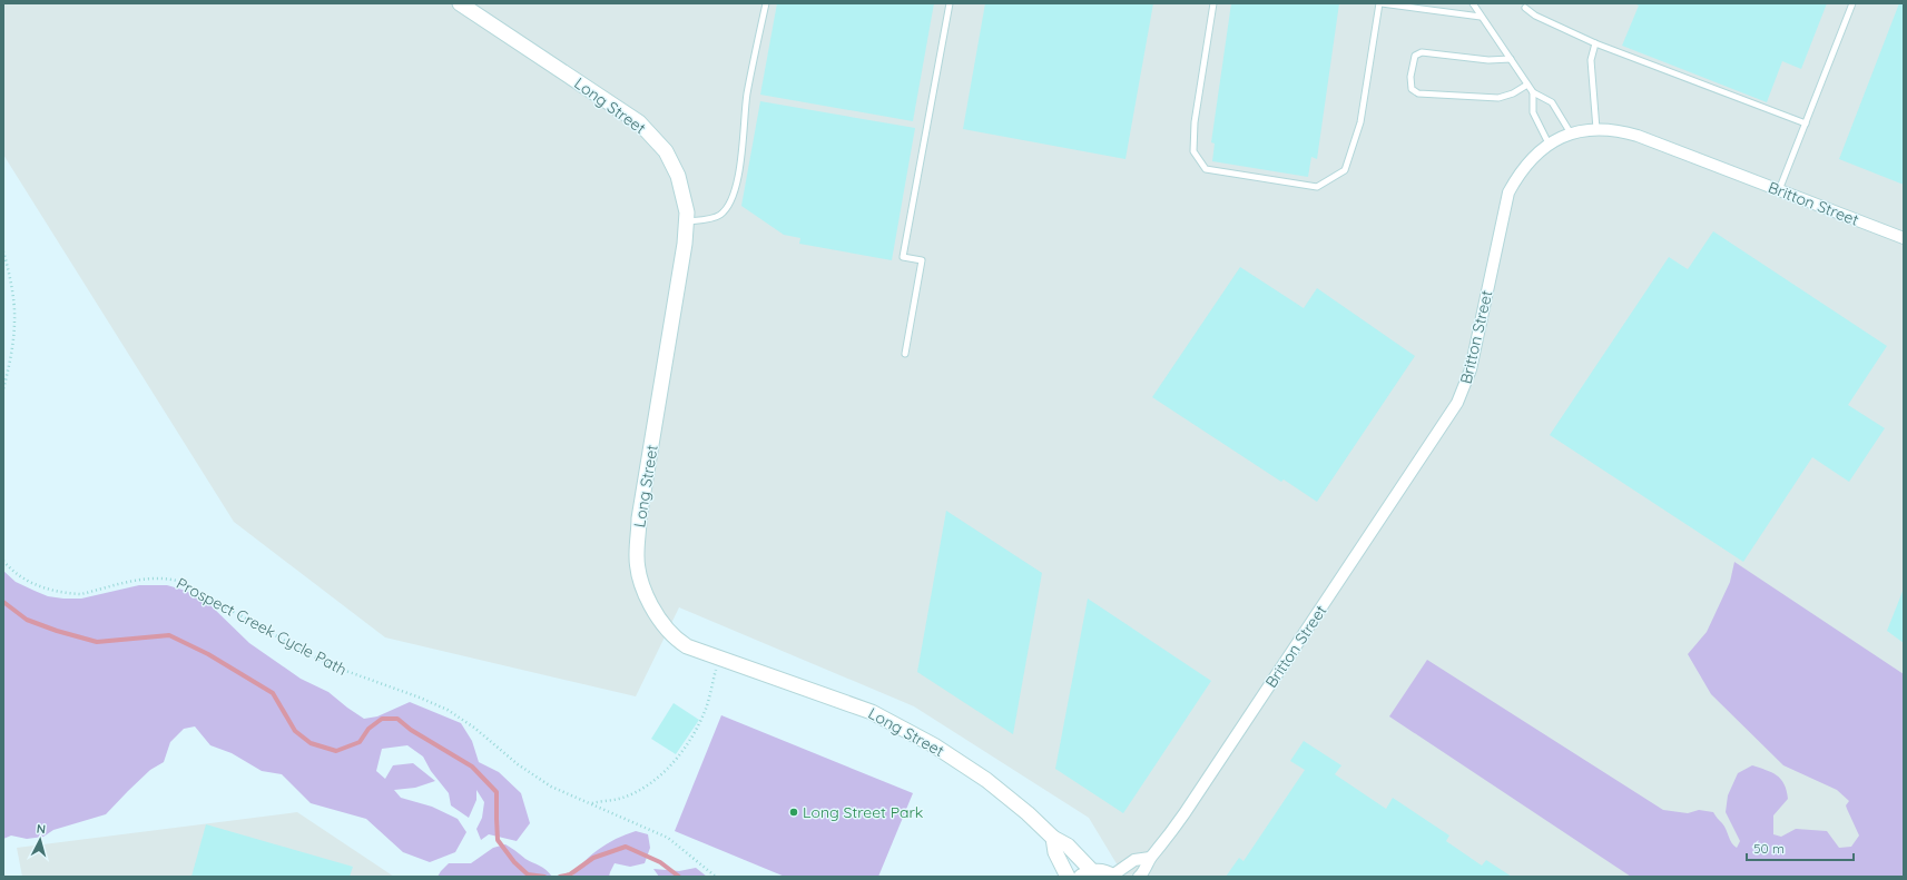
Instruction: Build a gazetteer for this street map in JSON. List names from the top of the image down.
{
  "streets": {
    "street": ["Long Street", "Britton Street"],
    "path": ["Prospect Creek Cycle Path"]
  },
  "places": ["Long Street Park"],
  "scale_bar": "50 m",
  "north": "top"
}
